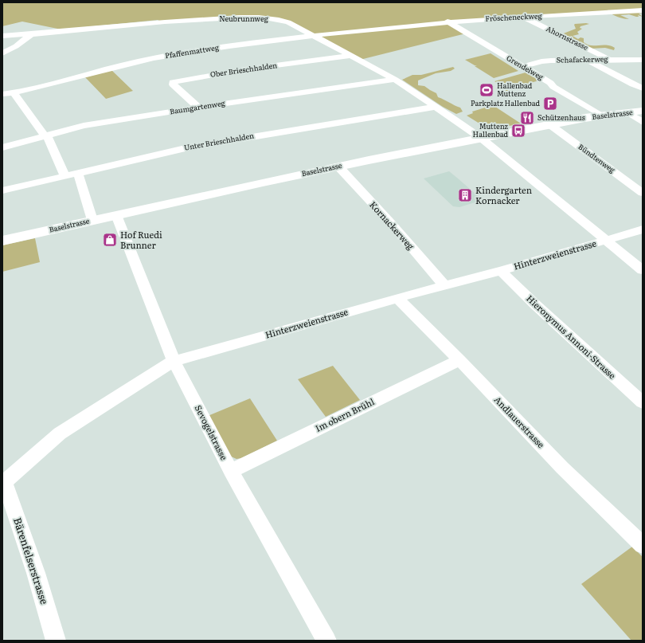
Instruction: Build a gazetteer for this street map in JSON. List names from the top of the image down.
{
  "streets": {
    "street": [
      "Fröscheneckweg",
      "Neubrunnweg",
      "Ahornstrasse",
      "Pfaffenmattweg",
      "Schafackerweg",
      "Grendelweg",
      "Ober Brieschhalden",
      "Baumgartenweg",
      "Baselstrasse",
      "Unter Brieschhalden",
      "Bündtenweg",
      "Kornackerweg",
      "Hinterzweienstrasse",
      "Hieronymus Annoni-Strasse",
      "Im obern Brühl",
      "Andlauerstrasse",
      "Sevogelstrasse",
      "Bärenfelserstrasse"
    ]
  },
  "crossings": [
    ["Fröscheneckweg", "Ahornstrasse"],
    ["Fröscheneckweg", "Pfaffenmattweg"],
    ["Fröscheneckweg", "Grendelweg"],
    ["Neubrunnweg", "Pfaffenmattweg"],
    ["Neubrunnweg", "Ober Brieschhalden"],
    ["Neubrunnweg", "Baumgartenweg"],
    ["Neubrunnweg", "Baselstrasse"],
    ["Neubrunnweg", "Unter Brieschhalden"],
    ["Neubrunnweg", "Hinterzweienstrasse"],
    ["Ahornstrasse", "Schafackerweg"],
    ["Schafackerweg", "Grendelweg"],
    ["Grendelweg", "Baselstrasse"],
    ["Ober Brieschhalden", "Baumgartenweg"],
    ["Baselstrasse", "Bündtenweg"],
    ["Baselstrasse", "Kornackerweg"],
    ["Baselstrasse", "Sevogelstrasse"],
    ["Kornackerweg", "Hinterzweienstrasse"],
    ["Hinterzweienstrasse", "Hieronymus Annoni-Strasse"],
    ["Hinterzweienstrasse", "Andlauerstrasse"],
    ["Hinterzweienstrasse", "Sevogelstrasse"],
    ["Hinterzweienstrasse", "Bärenfelserstrasse"],
    ["Im obern Brühl", "Andlauerstrasse"],
    ["Im obern Brühl", "Sevogelstrasse"]
  ],
  "places": {
    "sports": ["Hallenbad Muttenz"],
    "parking": ["Parkplatz Hallenbad"],
    "restaurant": ["Schützenhaus"],
    "bus stop": ["Muttenz Hallenbad"],
    "building": ["Kindergarten Kornacker"],
    "shop": ["Hof Ruedi Brunner"]
  }
}
